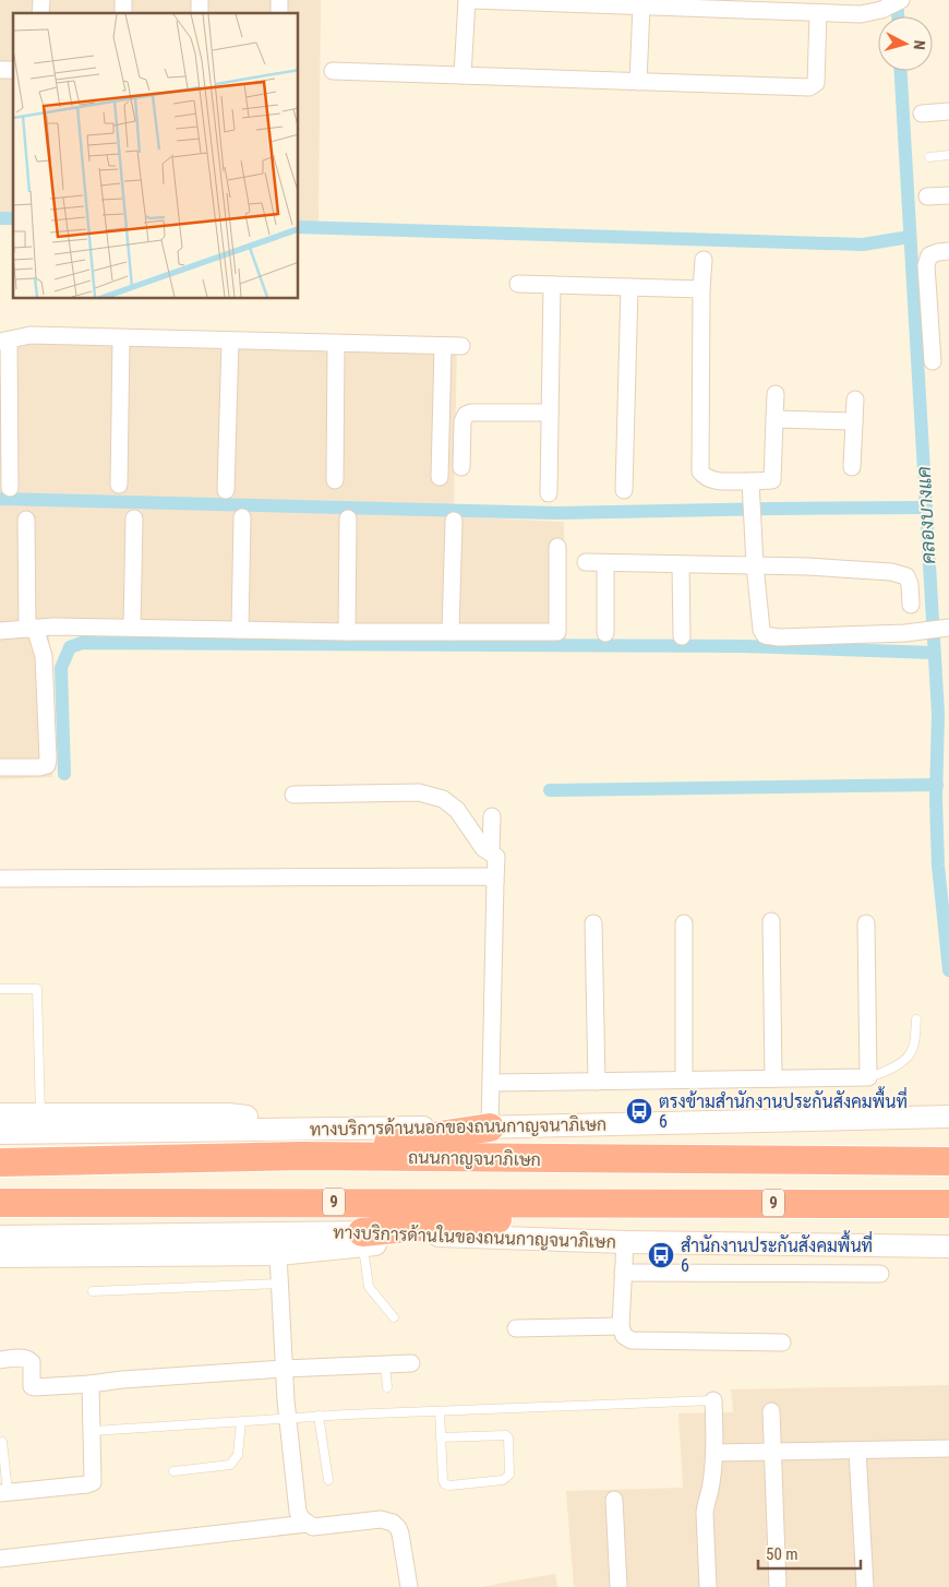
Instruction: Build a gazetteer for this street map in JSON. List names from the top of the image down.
{
  "streets": {
    "highway": ["ถนนกาญจนาภิเษก", "9"],
    "main road": ["ทางบริการด้านนอกของถนนกาญจนาภิเษก", "ทางบริการด้านในของถนนกาญจนาภิเษก"]
  },
  "water": ["คลองบางแค"],
  "places": {
    "bus stop": ["ตรงข้ามสำนักงานประกันสังคมพื้นที่ 6", "สำนักงานประกันสังคมพื้นที่ 6"]
  },
  "scale_bar": "50 m",
  "north": "right"
}
